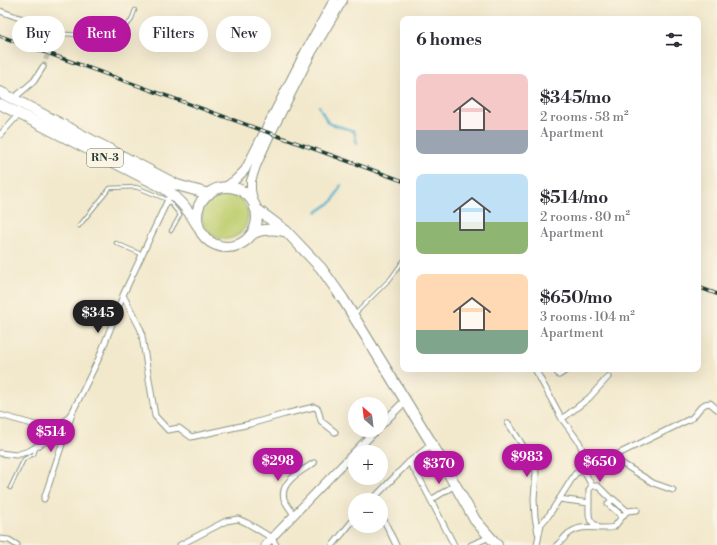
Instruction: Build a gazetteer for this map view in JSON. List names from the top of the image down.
{
  "streets": {
    "highway": ["RN-3"]
  },
  "north": "top left",
  "page": {
    "chip": [
      "Buy",
      "Rent",
      "Filters",
      "New"
    ],
    "heading": "6 homes",
    "list": [
      {
        "name": "$345/mo",
        "note": "2 rooms · 58 m² · Apartment"
      },
      {
        "name": "$514/mo",
        "note": "2 rooms · 80 m² · Apartment"
      },
      {
        "name": "$650/mo",
        "note": "3 rooms · 104 m² · Apartment"
      }
    ],
    "price": [
      "$345",
      "$514",
      "$983",
      "$298",
      "$650",
      "$370"
    ],
    "map_buttons": ["+", "−"]
  }
}
